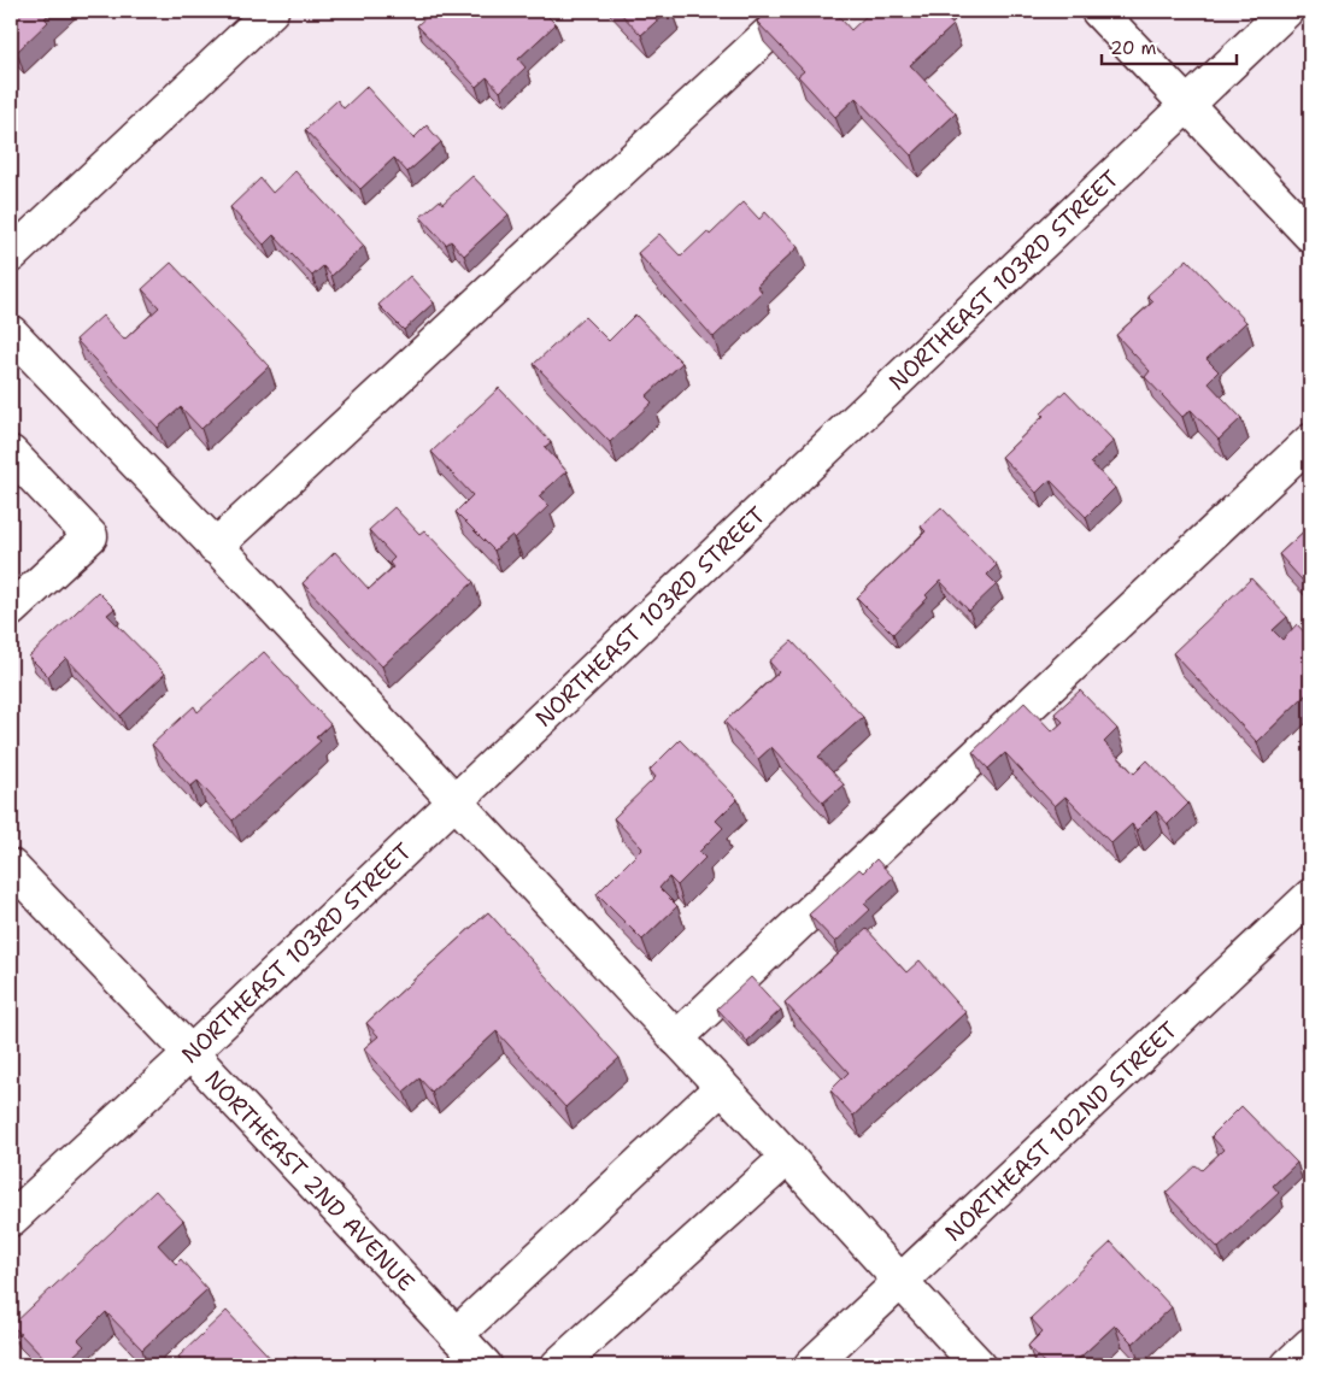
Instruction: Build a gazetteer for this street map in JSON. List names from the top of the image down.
{
  "streets": {
    "main road": ["NORTHEAST 103RD STREET", "NORTHEAST 102ND STREET", "NORTHEAST 2ND AVENUE"]
  },
  "crossings": [
    ["NORTHEAST 103RD STREET", "NORTHEAST 2ND AVENUE"]
  ],
  "scale_bar": "20 m"
}
